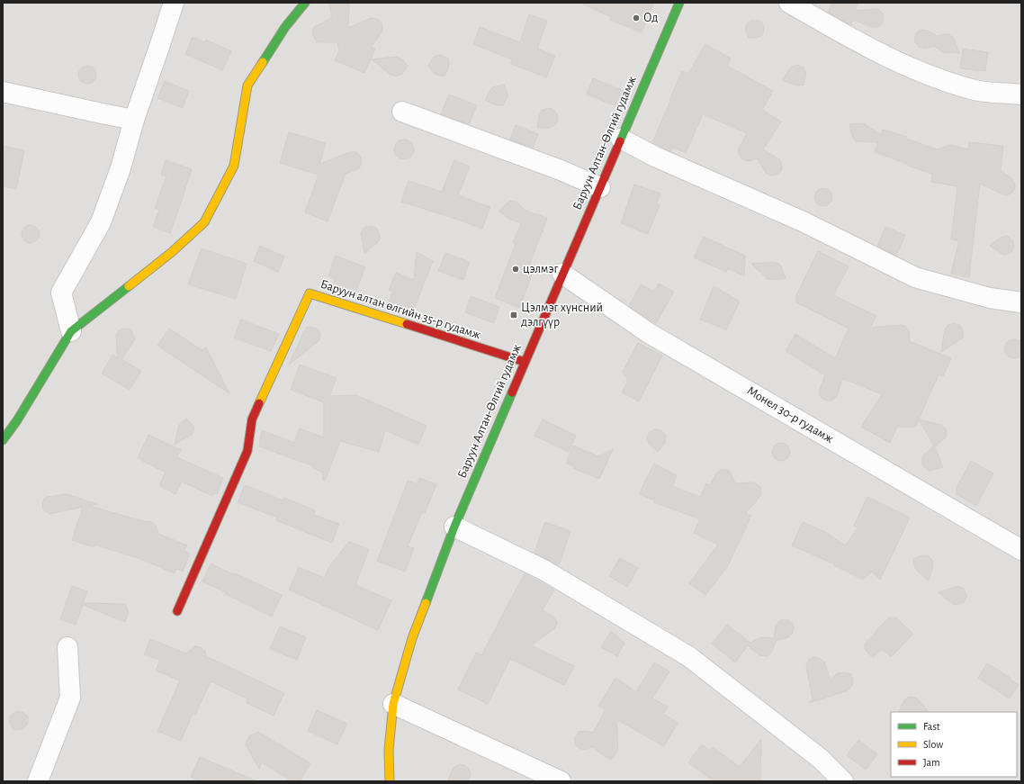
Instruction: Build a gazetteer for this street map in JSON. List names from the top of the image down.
{
  "streets": {
    "street": ["Баруун Алтан-Өлгий гудамж", "Баруун алтан өлгийн 35-р гудамж", "Монел 30-р гудамж"]
  },
  "crossings": [
    ["Баруун Алтан-Өлгий гудамж", "Баруун алтан өлгийн 35-р гудамж"],
    ["Баруун Алтан-Өлгий гудамж", "Монел 30-р гудамж"]
  ],
  "places": {
    "other": ["Од", "цэлмэг"],
    "transit": ["Цэлмэг хүнсний дэлгүүр"]
  },
  "legend": ["Fast", "Slow", "Jam"]
}
